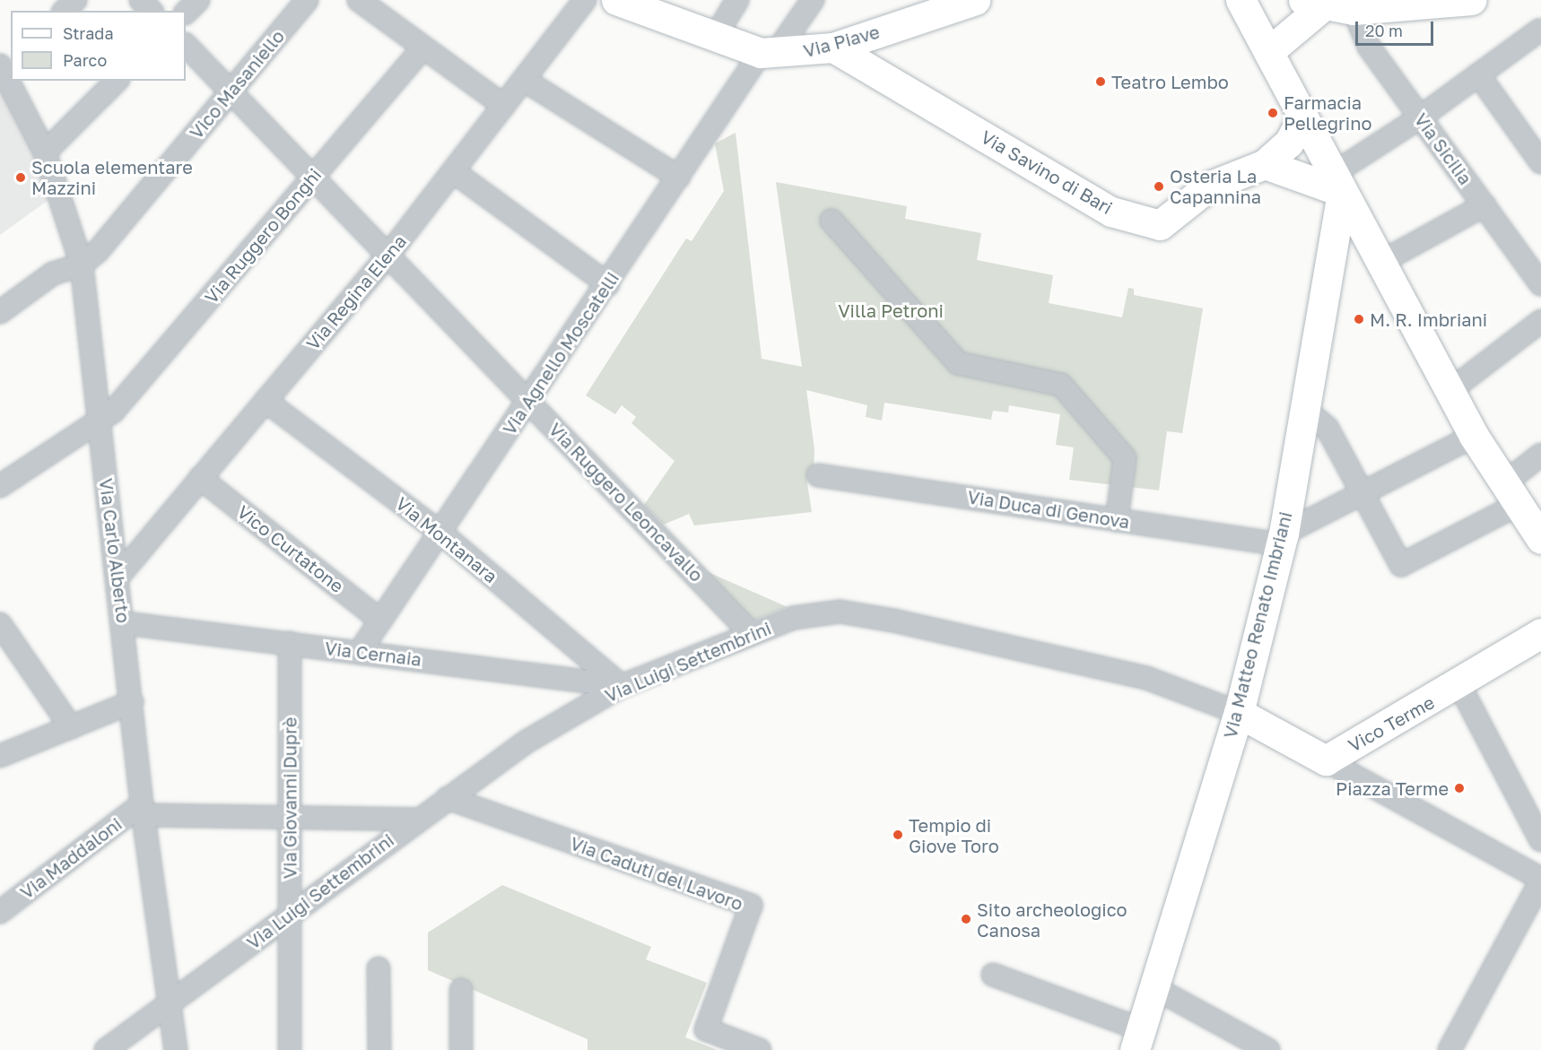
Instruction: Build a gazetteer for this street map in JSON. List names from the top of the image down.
{
  "streets": {
    "street": [
      "Via Piave",
      "Vico Masaniello",
      "Via Sicilia",
      "Via Savino di Bari",
      "Via Ruggero Bonghi",
      "Via Regina Elena",
      "Via Agnello Moscatelli",
      "Via Ruggero Leoncavallo",
      "Via Duca di Genova",
      "Via Montanara",
      "Vico Curtatone",
      "Via Carlo Alberto",
      "Via Matteo Renato Imbriani",
      "Via Cernaia",
      "Via Luigi Settembrini",
      "Vico Terme",
      "Via Giovanni Duprè",
      "Via Maddaloni",
      "Via Caduti del Lavoro"
    ]
  },
  "crossings": [
    ["Via Piave", "Via Savino di Bari"],
    ["Via Piave", "Via Agnello Moscatelli"],
    ["Vico Masaniello", "Via Ruggero Leoncavallo"],
    ["Vico Masaniello", "Via Carlo Alberto"],
    ["Via Ruggero Bonghi", "Via Ruggero Leoncavallo"],
    ["Via Ruggero Bonghi", "Via Carlo Alberto"],
    ["Via Regina Elena", "Via Ruggero Leoncavallo"],
    ["Via Regina Elena", "Via Montanara"],
    ["Via Regina Elena", "Vico Curtatone"],
    ["Via Regina Elena", "Via Carlo Alberto"],
    ["Via Agnello Moscatelli", "Via Ruggero Leoncavallo"],
    ["Via Agnello Moscatelli", "Via Montanara"],
    ["Via Agnello Moscatelli", "Vico Curtatone"],
    ["Via Agnello Moscatelli", "Via Cernaia"],
    ["Via Ruggero Leoncavallo", "Via Luigi Settembrini"],
    ["Via Duca di Genova", "Via Matteo Renato Imbriani"],
    ["Via Montanara", "Via Cernaia"],
    ["Via Montanara", "Via Luigi Settembrini"],
    ["Via Carlo Alberto", "Via Cernaia"],
    ["Via Carlo Alberto", "Via Luigi Settembrini"],
    ["Via Carlo Alberto", "Via Maddaloni"],
    ["Via Matteo Renato Imbriani", "Via Luigi Settembrini"],
    ["Via Cernaia", "Via Luigi Settembrini"],
    ["Via Cernaia", "Via Giovanni Duprè"],
    ["Via Luigi Settembrini", "Via Giovanni Duprè"],
    ["Via Luigi Settembrini", "Via Caduti del Lavoro"]
  ],
  "parks": ["Villa Petroni"],
  "places": [
    "Teatro Lembo",
    "Farmacia Pellegrino",
    "Scuola elementare Mazzini",
    "Osteria La Capannina",
    "M. R. Imbriani",
    "Piazza Terme",
    "Tempio di Giove Toro",
    "Sito archeologico Canosa"
  ],
  "legend": ["Strada", "Parco"],
  "scale_bar": "20 m"
}
